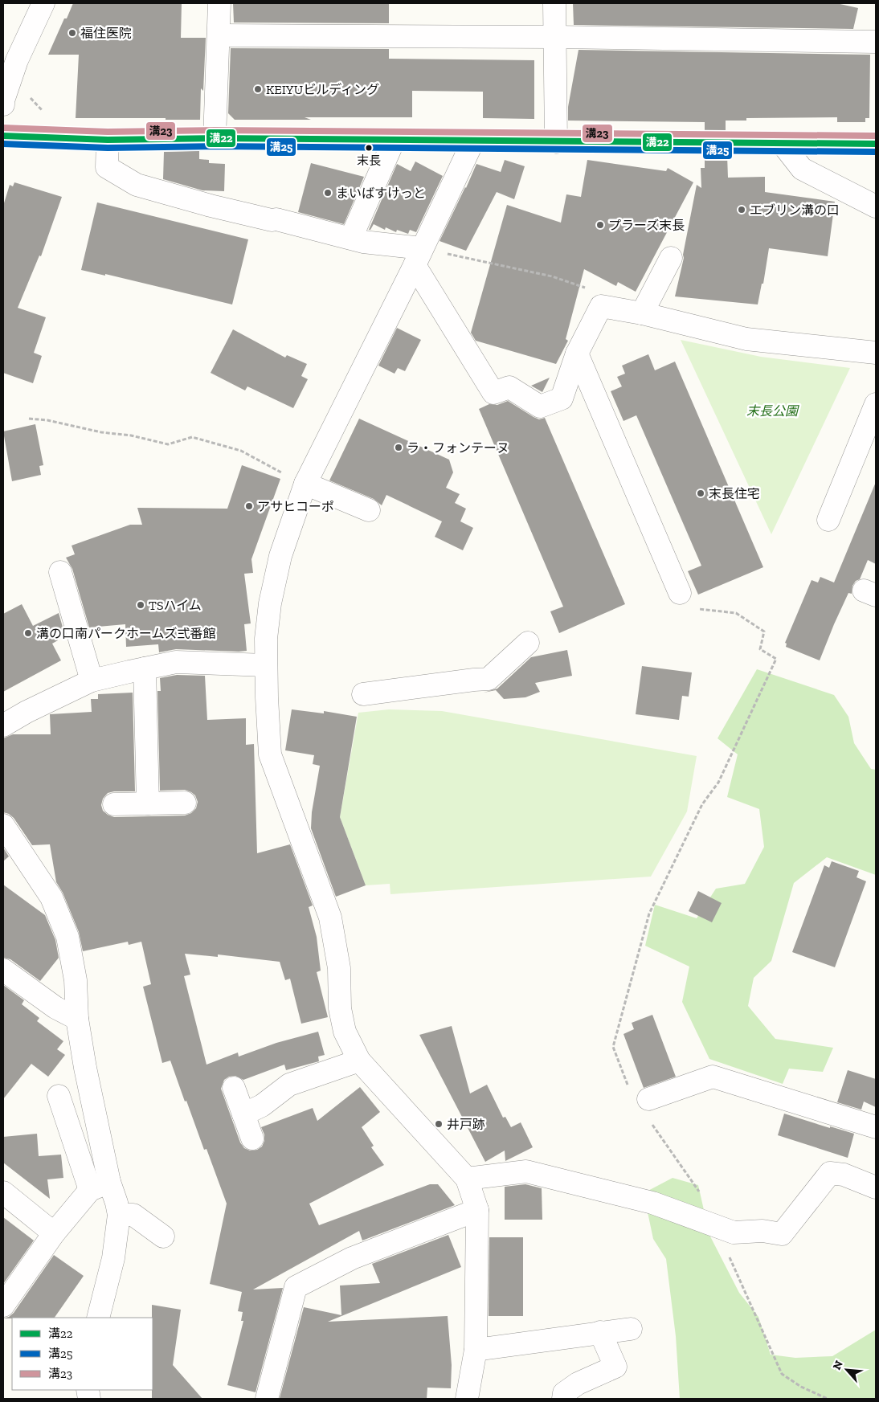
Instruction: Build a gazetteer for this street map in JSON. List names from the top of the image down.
{
  "parks": ["末長公園"],
  "places": [
    "福住医院",
    "KEIYUビルディング",
    "末長",
    "まいばすけっと",
    "エブリン溝の口",
    "プラーズ末長",
    "ラ・フォンテーヌ",
    "末長住宅",
    "アサヒコーポ",
    "TSハイム",
    "溝の口南パークホームズ弍番館",
    "井戸跡"
  ],
  "lines": ["transit line 溝23", "transit line 溝22", "transit line 溝25"],
  "legend": ["溝22", "溝25", "溝23"],
  "north": "top left"
}
